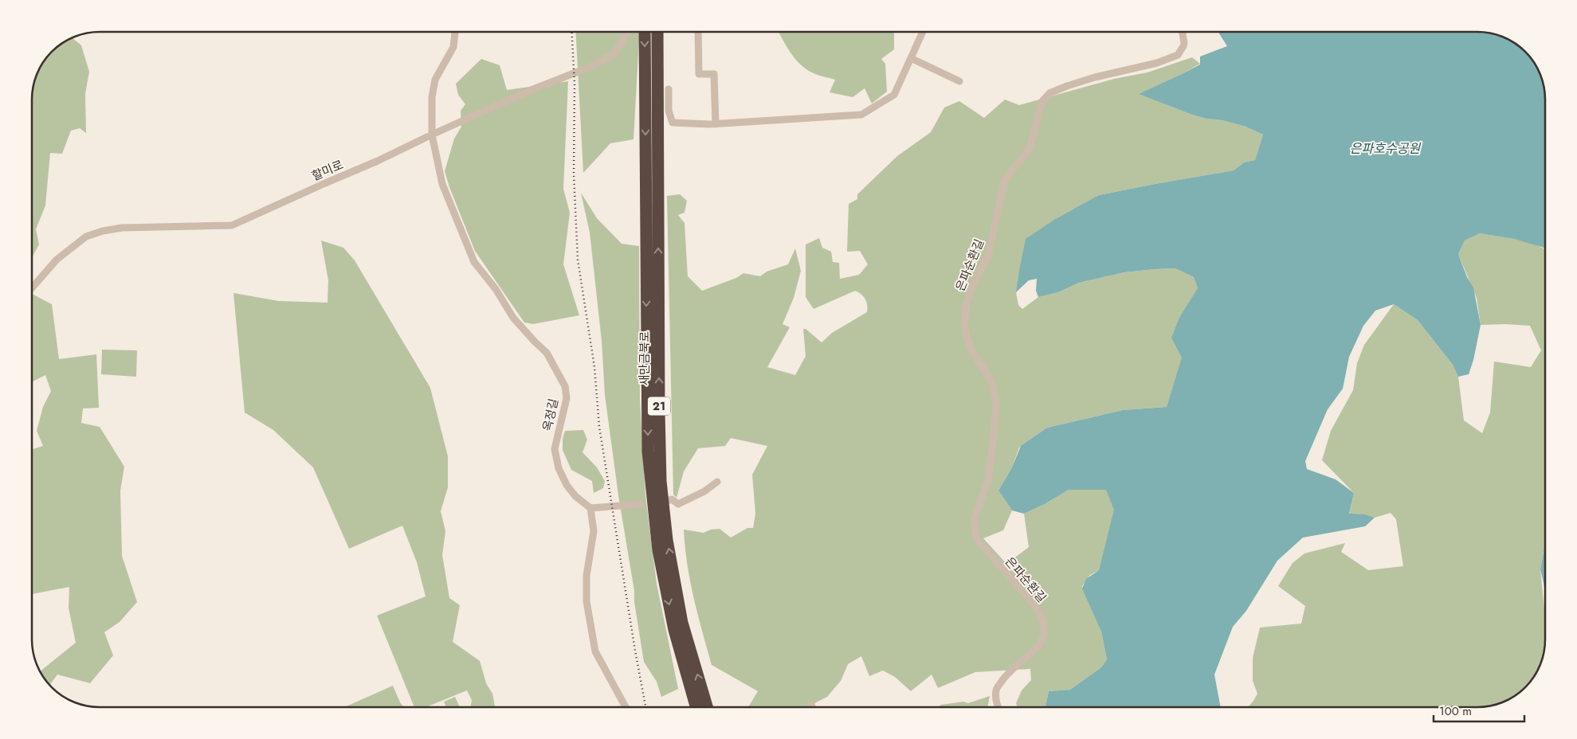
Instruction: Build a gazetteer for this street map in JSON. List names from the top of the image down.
{
  "streets": {
    "highway": ["새만금북로", "21"],
    "street": ["할미로", "은파순환길", "옥정길"]
  },
  "crossings": [
    ["할미로", "옥정길"],
    ["새만금북로", "21"]
  ],
  "water": ["은파호수공원"],
  "scale_bar": "100 m"
}
